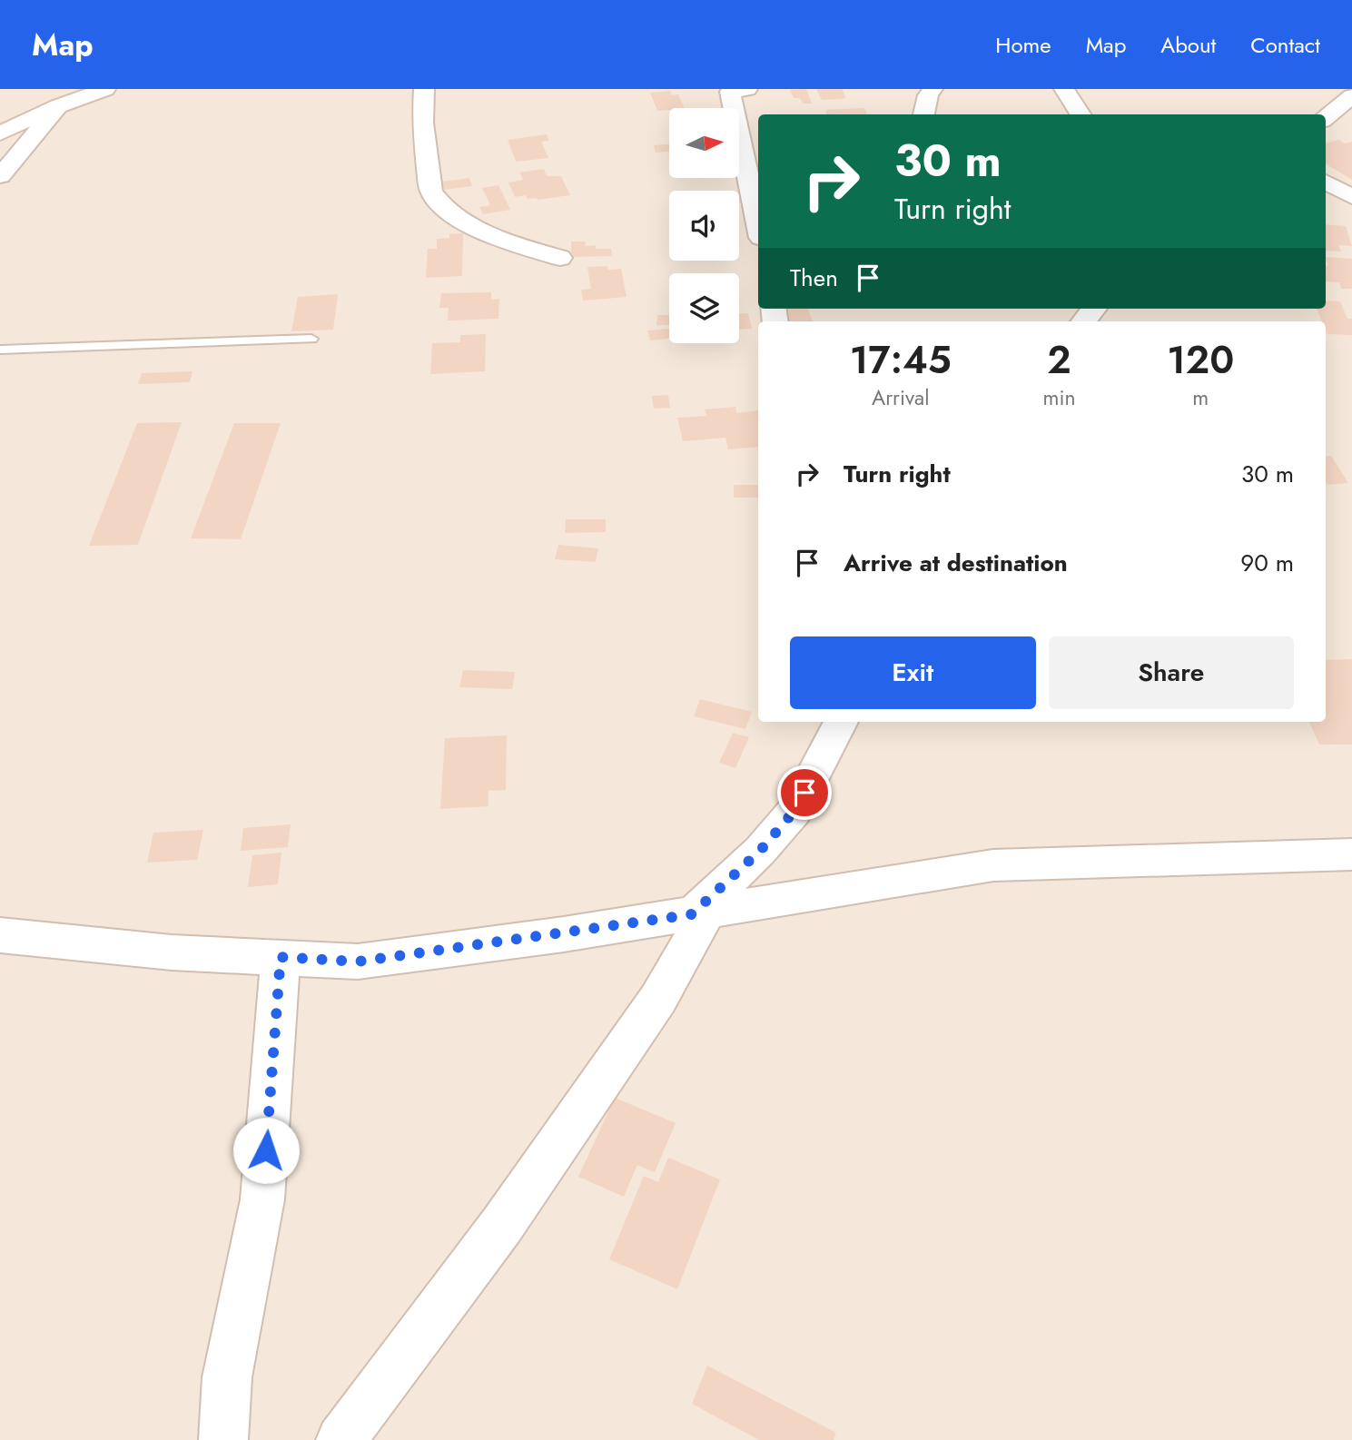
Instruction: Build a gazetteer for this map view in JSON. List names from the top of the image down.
{
  "north": "right",
  "page": {
    "header": "Map",
    "nav": [
      "Home",
      "Map",
      "About",
      "Contact"
    ],
    "turn": ["30 m", "Turn right"],
    "then": "Then",
    "eta": [
      "17:45",
      "Arrival",
      "2",
      "min",
      "120",
      "m"
    ],
    "list": [
      {
        "name": "Turn right",
        "value": "30 m"
      },
      {
        "name": "Arrive at destination",
        "value": "90 m"
      }
    ],
    "buttons": ["Exit", "Share"]
  }
}
